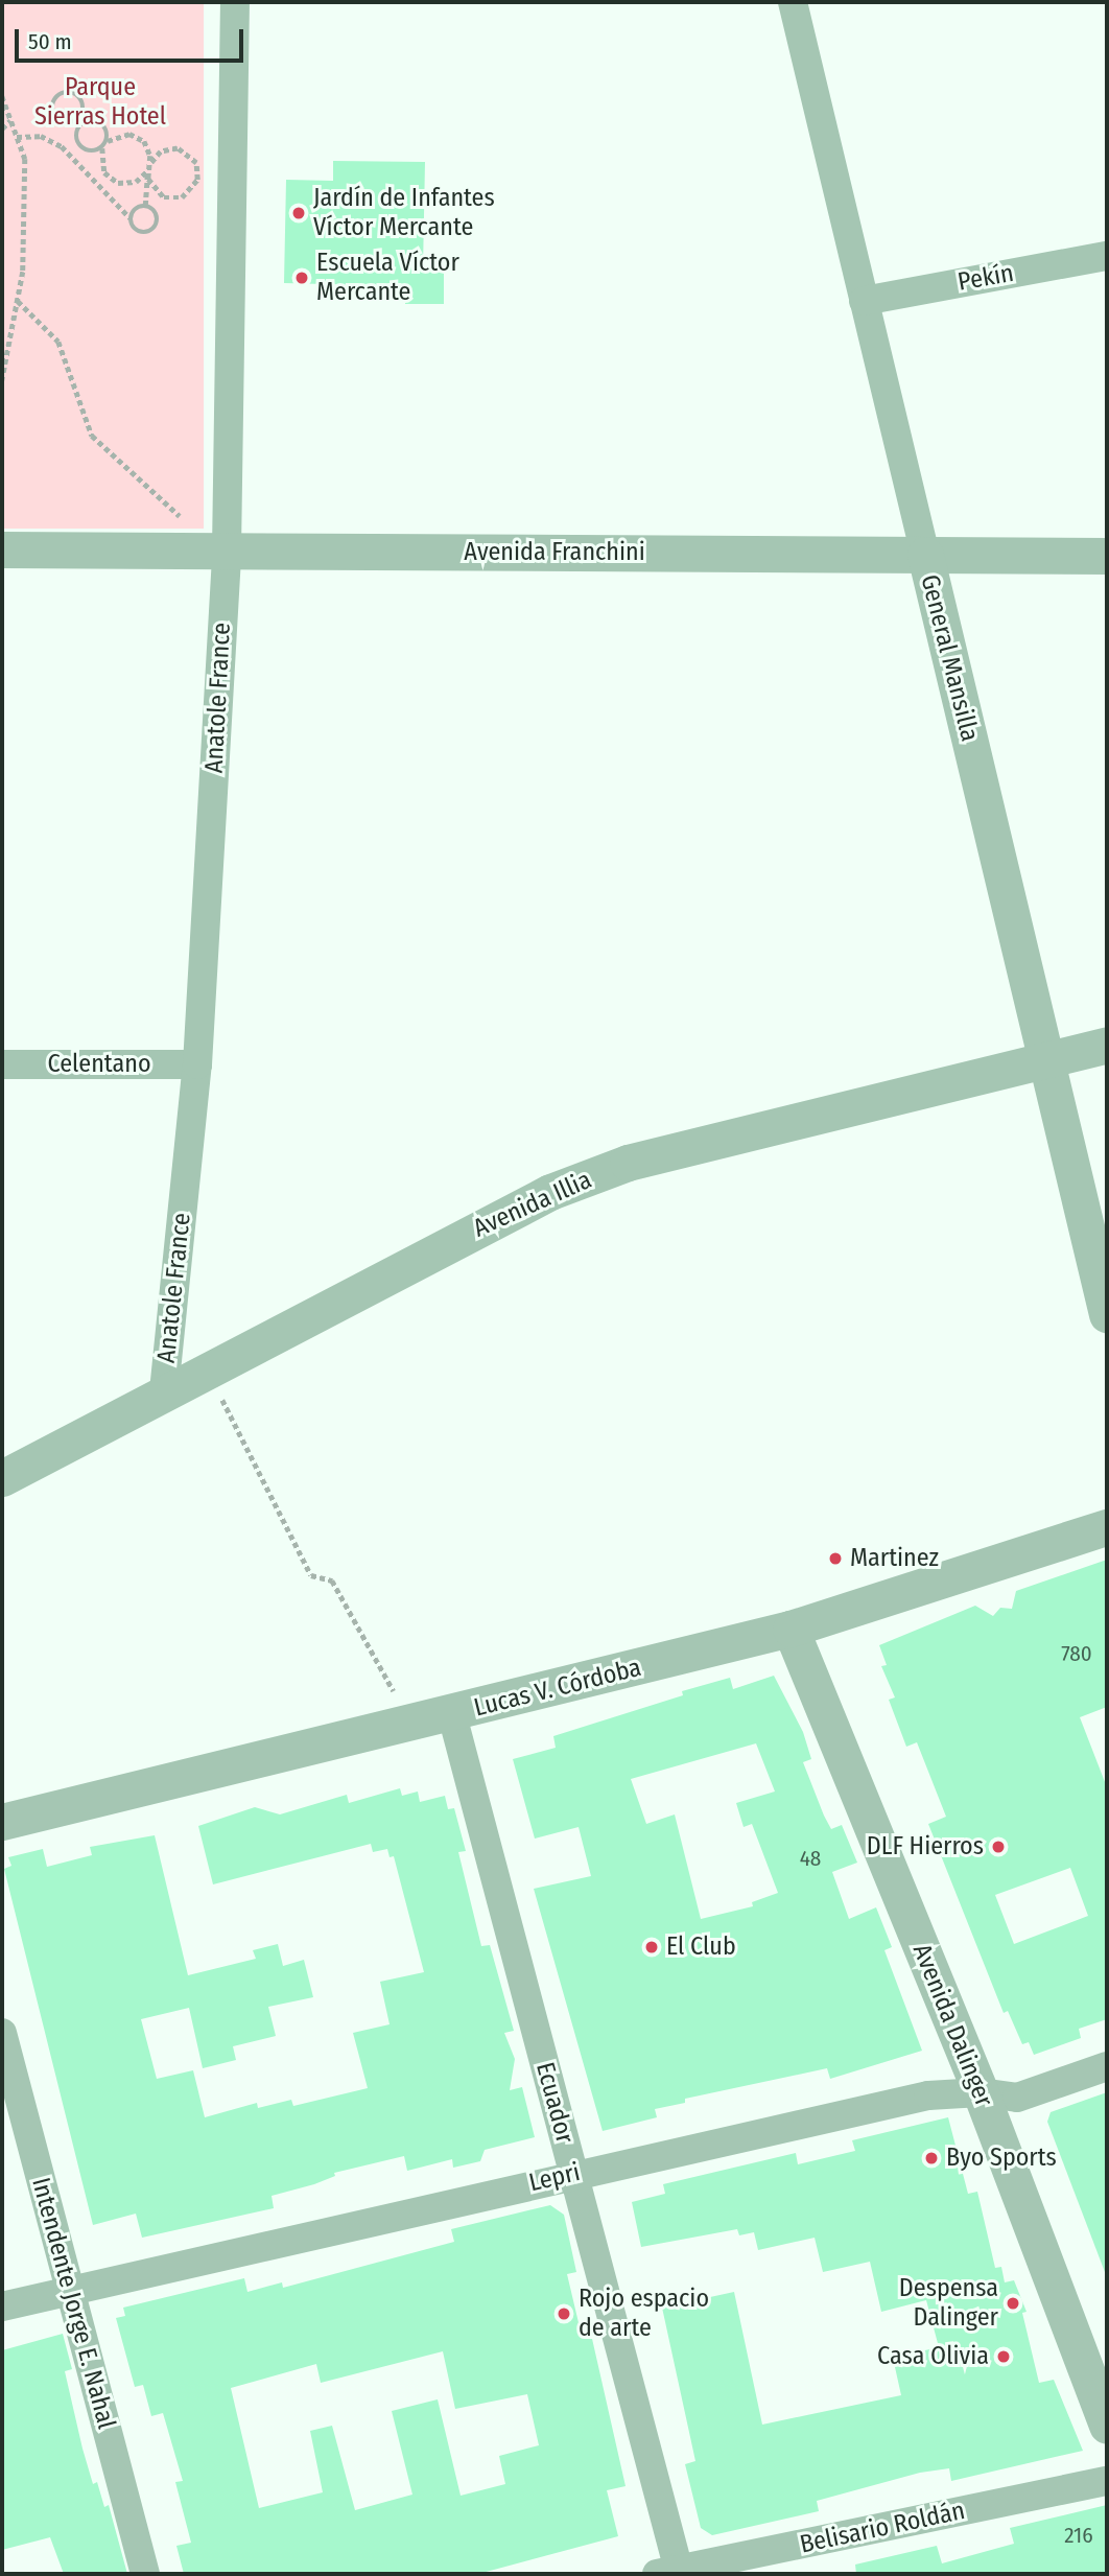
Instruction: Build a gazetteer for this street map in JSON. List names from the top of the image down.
{
  "streets": {
    "street": [
      "Pekín",
      "Avenida Franchini",
      "General Mansilla",
      "Anatole France",
      "Celentano",
      "Avenida Illia",
      "Lucas V. Córdoba",
      "Avenida Dalinger",
      "Ecuador",
      "Lepri",
      "Intendente Jorge E. Nahal",
      "Belisario Roldán"
    ]
  },
  "crossings": [
    ["Pekín", "General Mansilla"],
    ["Avenida Franchini", "General Mansilla"],
    ["Avenida Franchini", "Anatole France"],
    ["General Mansilla", "Avenida Illia"],
    ["Anatole France", "Celentano"],
    ["Anatole France", "Avenida Illia"],
    ["Lucas V. Córdoba", "Avenida Dalinger"],
    ["Lucas V. Córdoba", "Ecuador"],
    ["Avenida Dalinger", "Lepri"],
    ["Ecuador", "Lepri"],
    ["Ecuador", "Belisario Roldán"],
    ["Lepri", "Intendente Jorge E. Nahal"]
  ],
  "parks": ["Parque Sierras Hotel"],
  "places": [
    "Jardín de Infantes Víctor Mercante",
    "Escuela Víctor Mercante",
    "Martinez",
    "DLF Hierros",
    "El Club",
    "Byo Sports",
    "Despensa Dalinger",
    "Rojo espacio de arte",
    "Casa Olivia"
  ],
  "house_numbers": ["780", "48", "216"],
  "scale_bar": "50 m"
}
